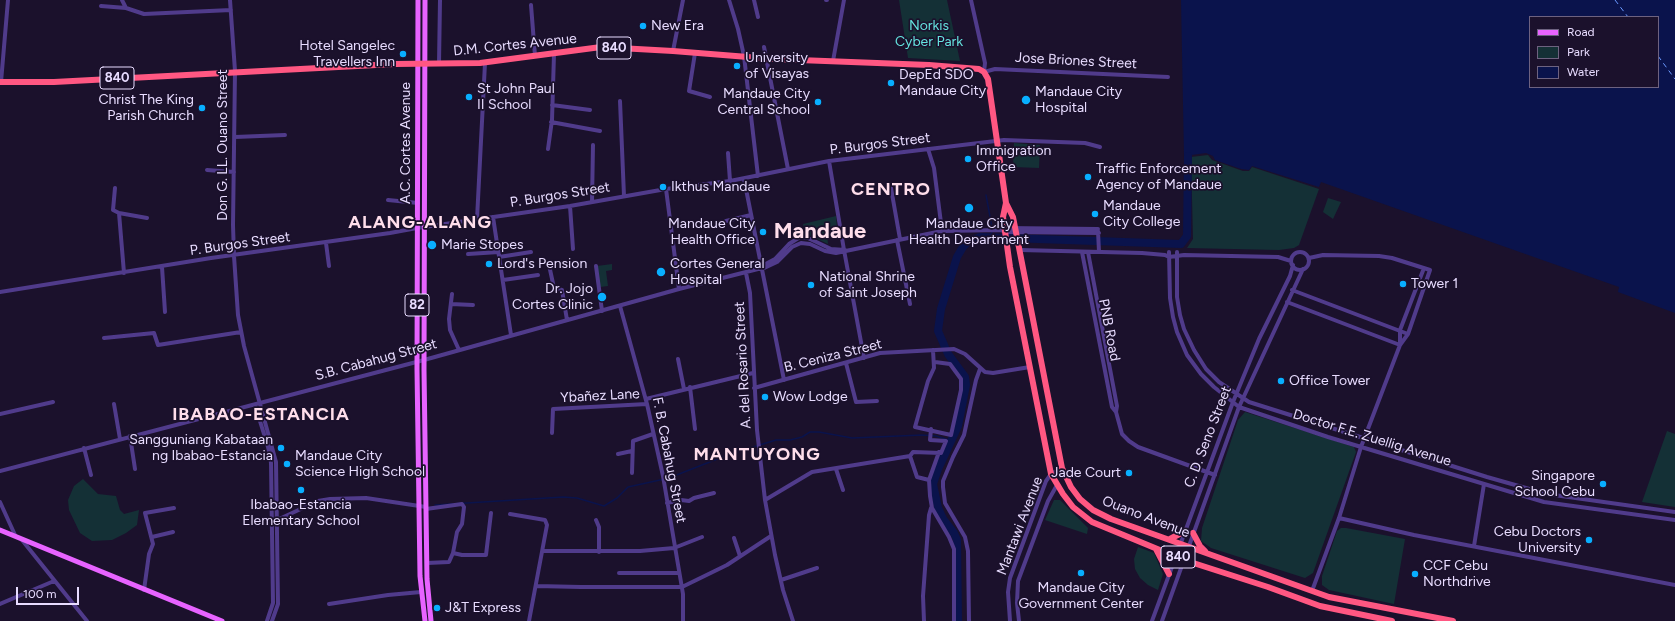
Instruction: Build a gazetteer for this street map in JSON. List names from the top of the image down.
{
  "streets": {
    "highway": ["D.M. Cortes Avenue", "840", "Ouano Avenue"],
    "main road": ["A.C. Cortes Avenue", "82"],
    "street": [
      "Jose Briones Street",
      "P. Burgos Street",
      "Don G. LL. Ouano Street",
      "PNB Road",
      "B. Ceniza Street",
      "S.B. Cabahug Street",
      "A. del Rosario Street",
      "Ybañez Lane",
      "C. D. Seno Street",
      "Doctor F.E. Zuellig Avenue",
      "F. B. Cabahug Street",
      "Mantawi Avenue"
    ]
  },
  "crossings": [
    ["D.M. Cortes Avenue", "840"],
    ["D.M. Cortes Avenue", "Jose Briones Street"],
    ["D.M. Cortes Avenue", "A.C. Cortes Avenue"],
    ["D.M. Cortes Avenue", "Don G. LL. Ouano Street"],
    ["840", "Jose Briones Street"],
    ["840", "P. Burgos Street"],
    ["840", "Ouano Avenue"],
    ["A.C. Cortes Avenue", "P. Burgos Street"],
    ["A.C. Cortes Avenue", "S.B. Cabahug Street"],
    ["P. Burgos Street", "Don G. LL. Ouano Street"],
    ["Don G. LL. Ouano Street", "S.B. Cabahug Street"],
    ["PNB Road", "C. D. Seno Street"],
    ["B. Ceniza Street", "A. del Rosario Street"],
    ["S.B. Cabahug Street", "A. del Rosario Street"],
    ["S.B. Cabahug Street", "F. B. Cabahug Street"],
    ["Ybañez Lane", "F. B. Cabahug Street"],
    ["C. D. Seno Street", "Doctor F.E. Zuellig Avenue"],
    ["C. D. Seno Street", "Ouano Avenue"],
    ["Ouano Avenue", "Mantawi Avenue"]
  ],
  "districts": [
    "CENTRO",
    "ALANG-ALANG",
    "Mandaue",
    "IBABAO-ESTANCIA",
    "MANTUYONG"
  ],
  "parks": ["Norkis Cyber Park"],
  "places": [
    "New Era",
    "Hotel Sangelec Travellers Inn",
    "University of Visayas",
    "DepEd SDO Mandaue City",
    "St John Paul II School",
    "Mandaue City Hospital",
    "Mandaue City Central School",
    "Christ The King Parish Church",
    "Immigration Office",
    "Traffic Enforcement Agency of Mandaue",
    "Ikthus Mandaue",
    "Mandaue City Health Department",
    "Mandaue City College",
    "Mandaue City Health Office",
    "Marie Stopes",
    "Lord's Pension",
    "Cortes General Hospital",
    "Tower 1",
    "National Shrine of Saint Joseph",
    "Dr. Jojo Cortes Clinic",
    "Office Tower",
    "Wow Lodge",
    "Sangguniang Kabataan ng Ibabao-Estancia",
    "Mandaue City Science High School",
    "Jade Court",
    "Singapore School Cebu",
    "Ibabao-Estancia Elementary School",
    "Cebu Doctors University",
    "Mandaue City Government Center",
    "CCF Cebu Northdrive",
    "J&T Express"
  ],
  "legend": ["Road", "Park", "Water"],
  "scale_bar": "100 m"
}
